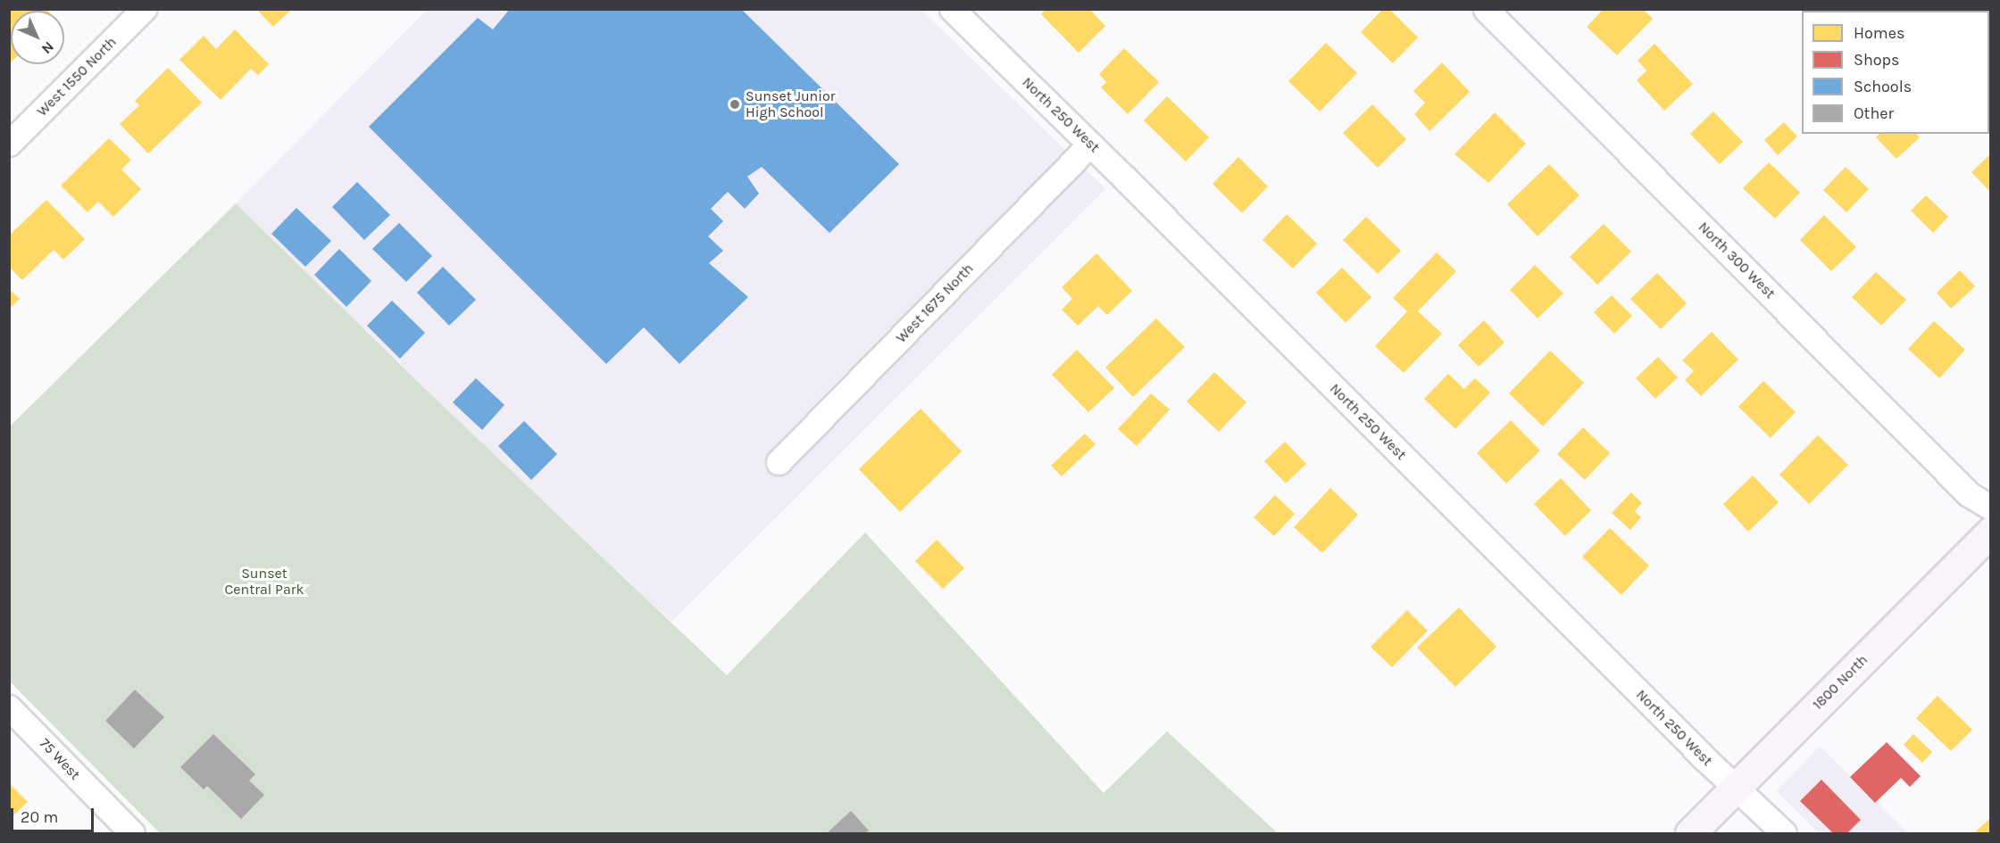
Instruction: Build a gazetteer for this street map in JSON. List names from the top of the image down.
{
  "streets": {
    "main road": ["1800 North"],
    "street": [
      "West 1550 North",
      "North 250 West",
      "North 300 West",
      "West 1675 North",
      "75 West"
    ]
  },
  "crossings": [
    ["North 250 West", "West 1675 North"],
    ["North 250 West", "1800 North"]
  ],
  "parks": ["Sunset Central Park"],
  "places": ["Sunset Junior High School"],
  "legend": [
    "Homes",
    "Shops",
    "Schools",
    "Other"
  ],
  "scale_bar": "20 m",
  "north": "bottom right"
}
